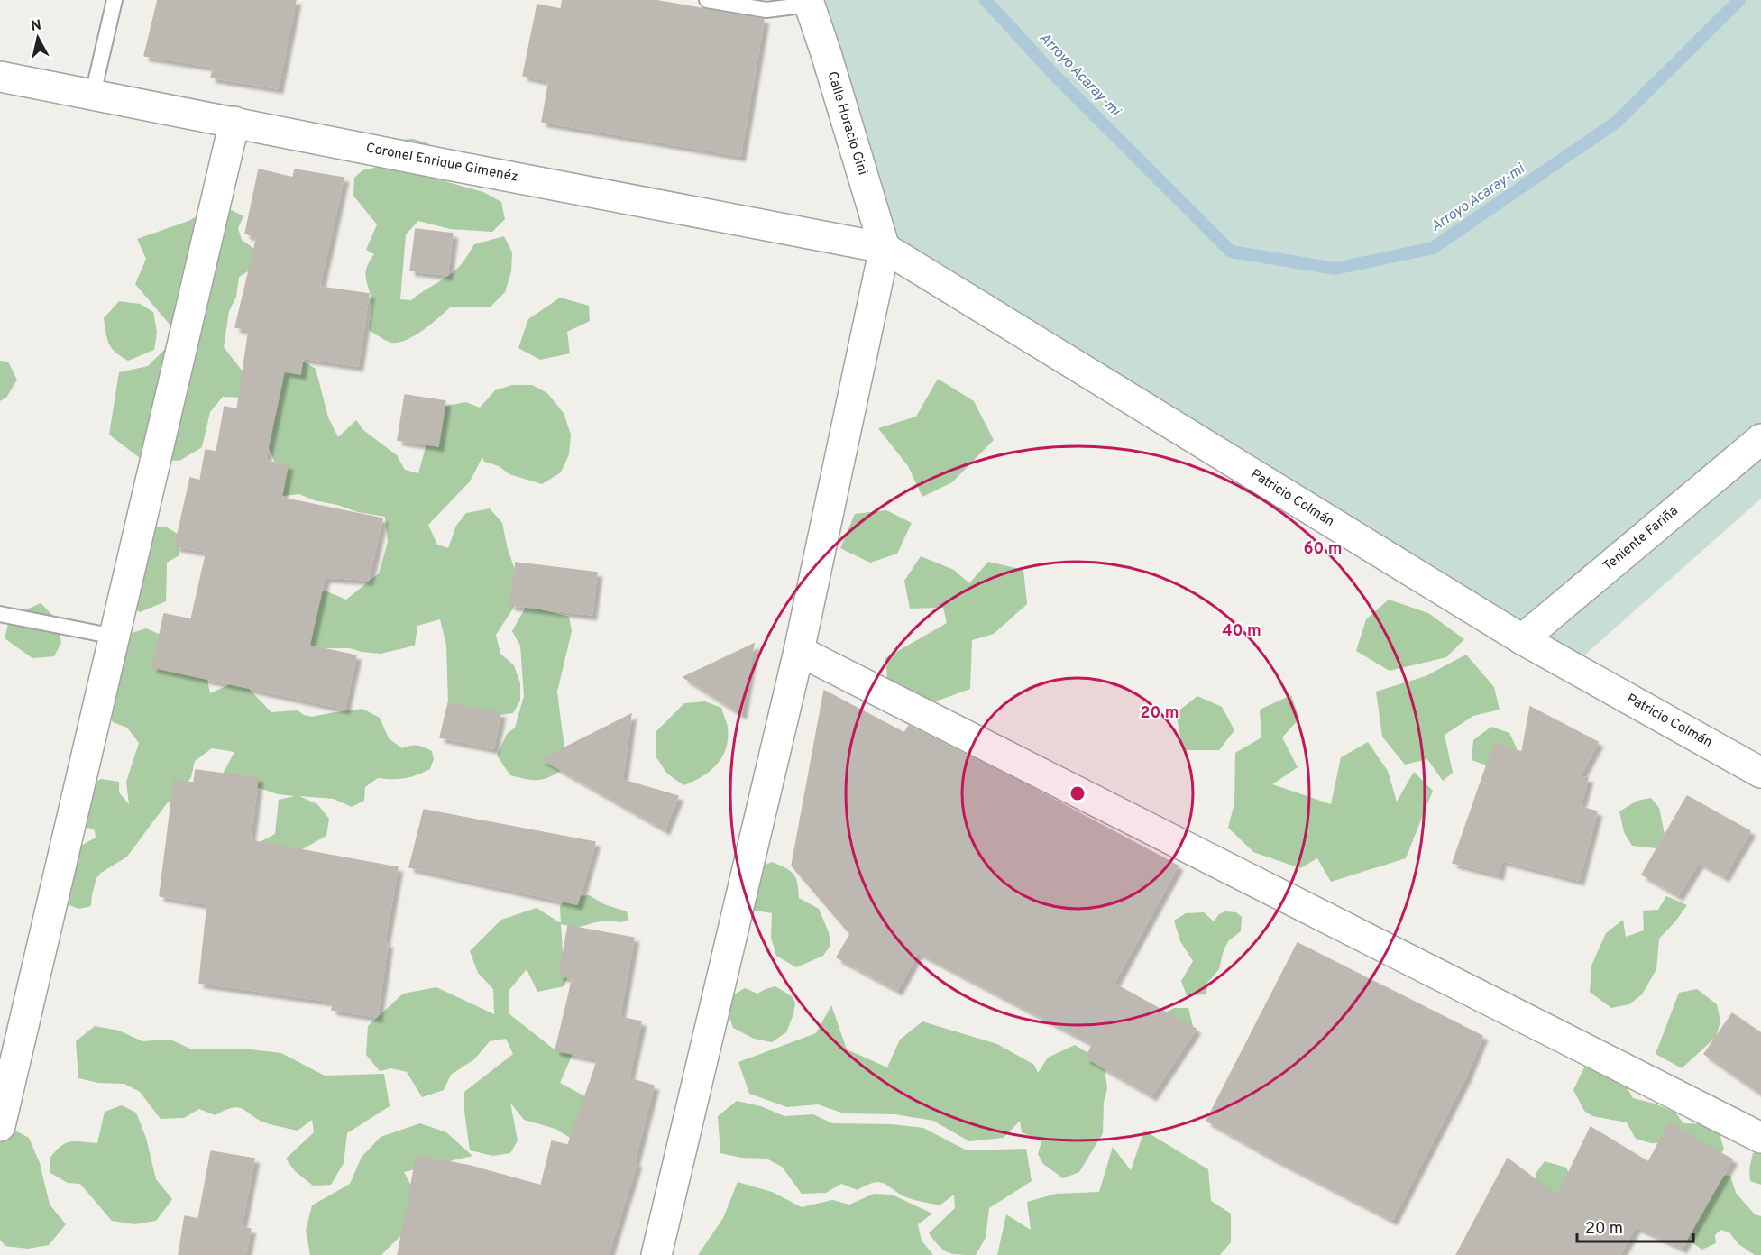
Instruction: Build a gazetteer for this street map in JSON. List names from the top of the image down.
{
  "streets": {
    "street": [
      "Calle Horacio Gini",
      "Coronel Enrique Gimenéz",
      "Patricio Colmán",
      "Teniente Fariña"
    ]
  },
  "crossings": [
    ["Calle Horacio Gini", "Coronel Enrique Gimenéz"],
    ["Calle Horacio Gini", "Patricio Colmán"],
    ["Coronel Enrique Gimenéz", "Patricio Colmán"],
    ["Patricio Colmán", "Teniente Fariña"]
  ],
  "water": ["Arroyo Acaray-mi"],
  "scale_bar": "20 m",
  "north": "top",
  "rings": ["60 m", "40 m", "20 m"]
}
